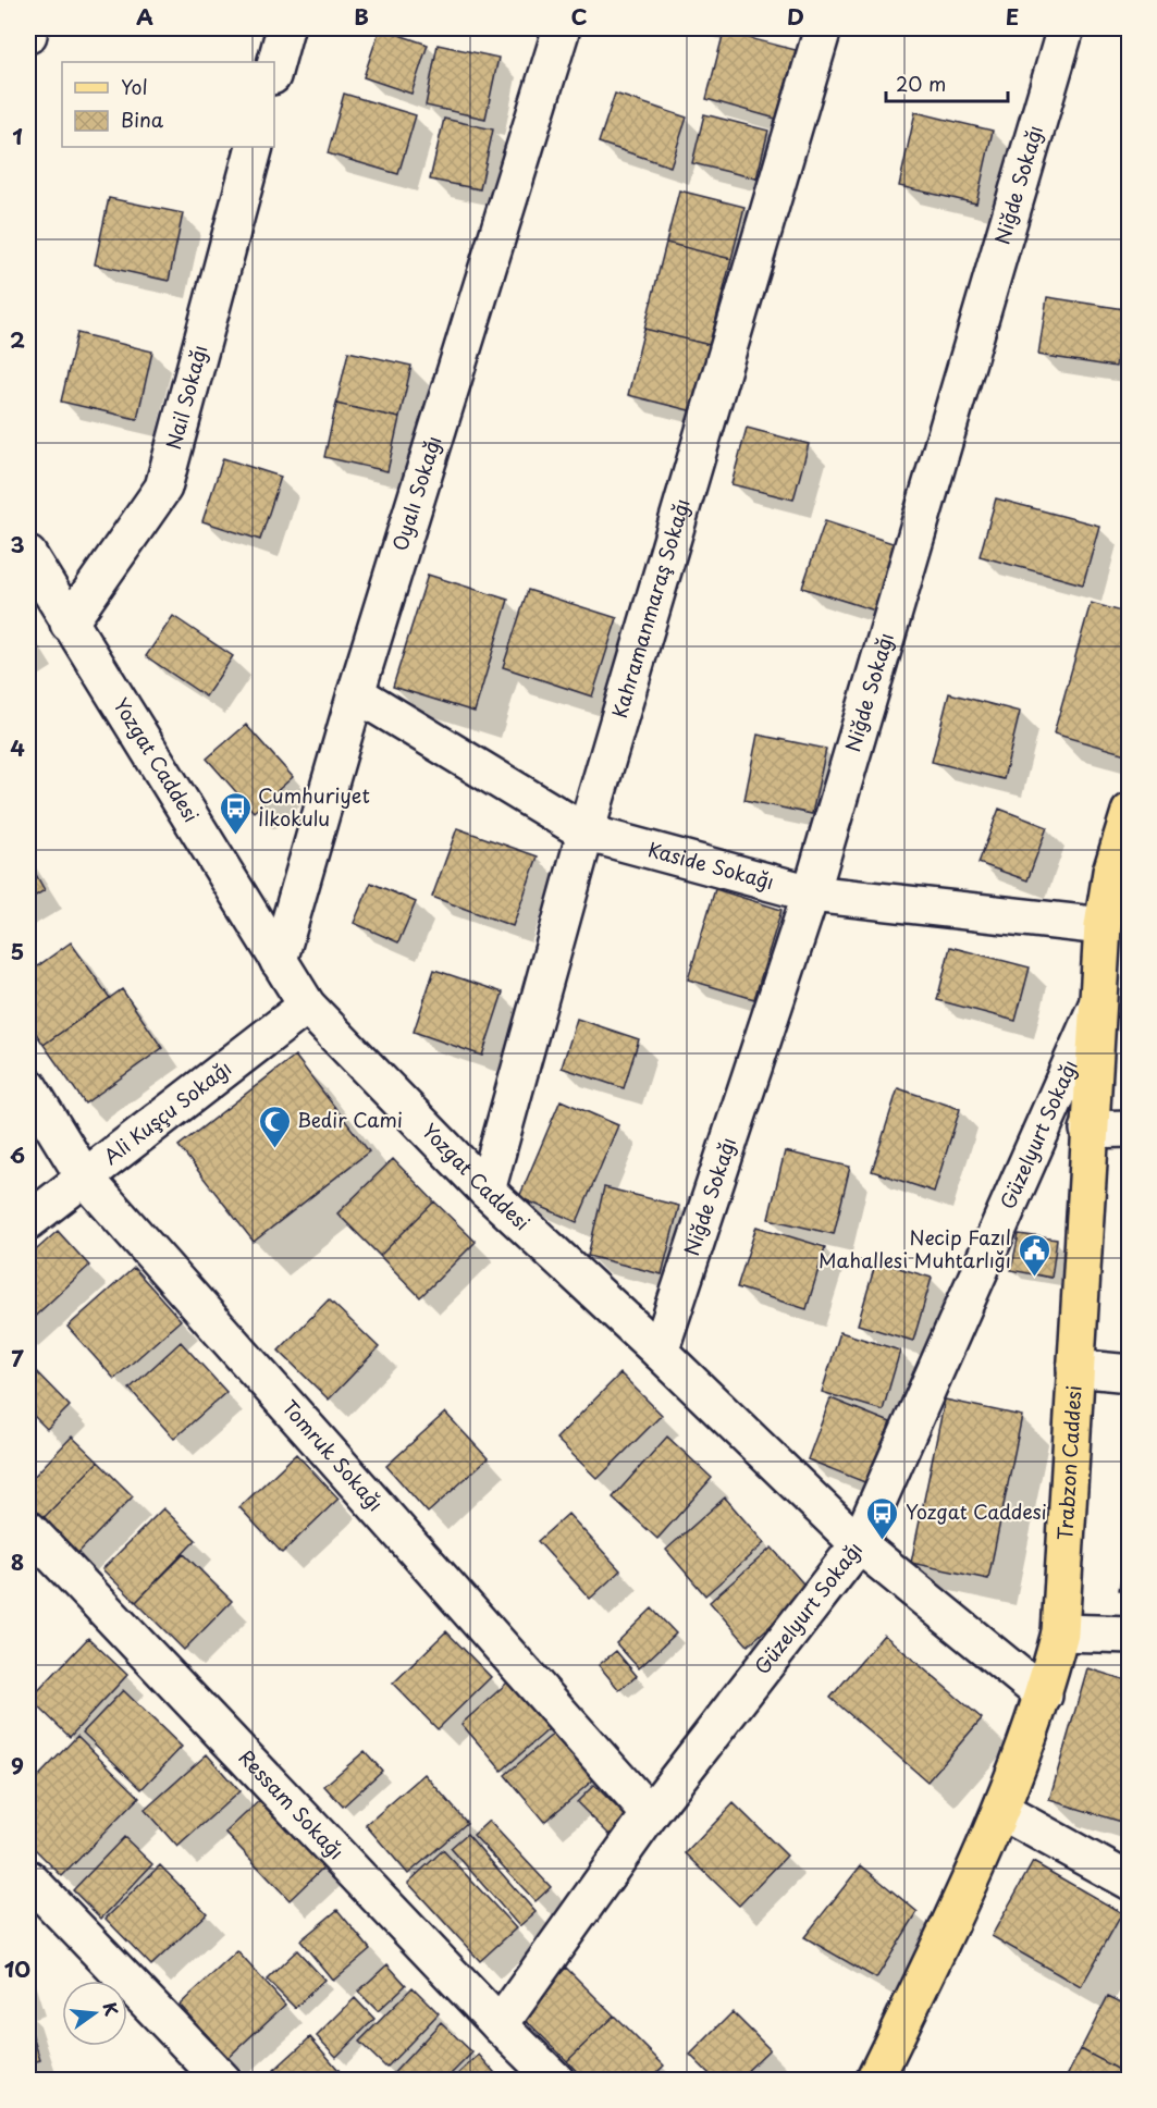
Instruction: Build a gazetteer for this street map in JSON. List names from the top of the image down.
{
  "streets": {
    "main road": ["Trabzon Caddesi"],
    "street": [
      "Niğde Sokağı",
      "Nail Sokağı",
      "Oyalı Sokağı",
      "Kahramanmaraş Sokağı",
      "Yozgat Caddesi",
      "Kaside Sokağı",
      "Ali Kuşçu Sokağı",
      "Güzelyurt Sokağı",
      "Tomruk Sokağı",
      "Ressam Sokağı"
    ]
  },
  "crossings": [
    ["Niğde Sokağı", "Yozgat Caddesi"],
    ["Niğde Sokağı", "Kaside Sokağı"],
    ["Nail Sokağı", "Yozgat Caddesi"],
    ["Oyalı Sokağı", "Yozgat Caddesi"],
    ["Oyalı Sokağı", "Kaside Sokağı"],
    ["Kahramanmaraş Sokağı", "Yozgat Caddesi"],
    ["Kahramanmaraş Sokağı", "Kaside Sokağı"],
    ["Yozgat Caddesi", "Ali Kuşçu Sokağı"],
    ["Yozgat Caddesi", "Güzelyurt Sokağı"],
    ["Yozgat Caddesi", "Trabzon Caddesi"],
    ["Kaside Sokağı", "Trabzon Caddesi"],
    ["Ali Kuşçu Sokağı", "Tomruk Sokağı"],
    ["Güzelyurt Sokağı", "Tomruk Sokağı"],
    ["Güzelyurt Sokağı", "Trabzon Caddesi"],
    ["Güzelyurt Sokağı", "Ressam Sokağı"]
  ],
  "places": {
    "bus stop": ["Cumhuriyet İlkokulu", "Yozgat Caddesi"],
    "mosque": ["Bedir Cami"],
    "public building": ["Necip Fazıl Mahallesi Muhtarlığı"]
  },
  "legend": ["Yol", "Bina"],
  "scale_bar": "20 m",
  "north": "right",
  "grid": {
    "columns": [
      "A",
      "B",
      "C",
      "D",
      "E"
    ],
    "rows": [
      "1",
      "2",
      "3",
      "4",
      "5",
      "6",
      "7",
      "8",
      "9",
      "10"
    ]
  }
}
